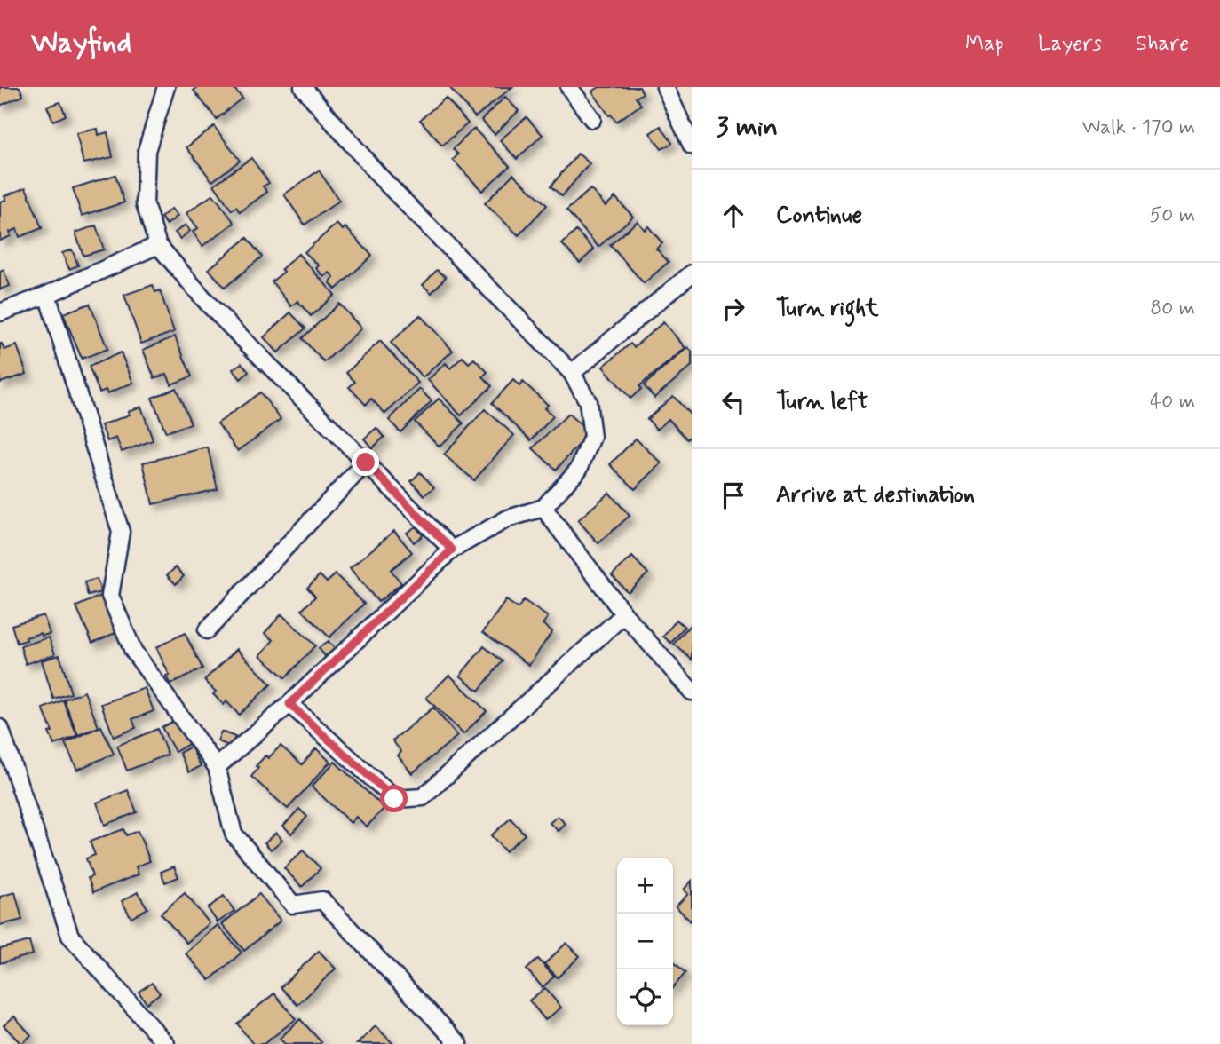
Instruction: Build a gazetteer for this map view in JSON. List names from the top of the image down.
{
  "page": {
    "header": "Wayfind",
    "nav": ["Map", "Layers", "Share"],
    "heading": ["3 min", "Walk · 170 m"],
    "list": [
      ["Continue", "50 m"],
      ["Turn right", "80 m"],
      ["Turn left", "40 m"],
      "Arrive at destination"
    ],
    "map_buttons": ["+", "−"]
  }
}
